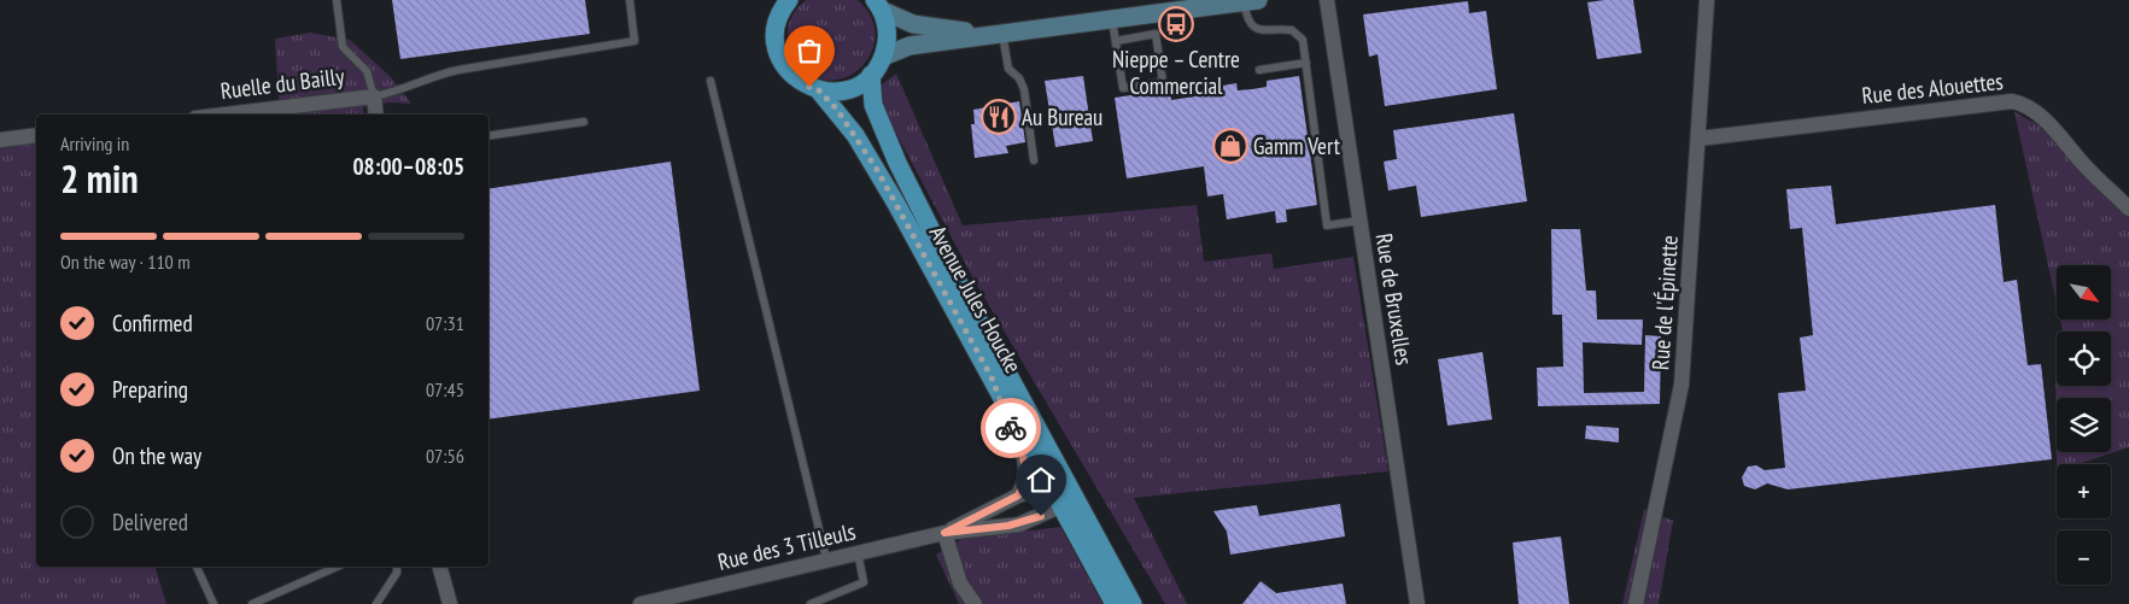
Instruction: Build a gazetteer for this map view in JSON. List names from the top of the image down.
{
  "streets": {
    "main road": ["Avenue Jules Houcke"],
    "street": [
      "Ruelle du Bailly",
      "Rue des Alouettes",
      "Rue de Bruxelles",
      "Rue de l'Épinette",
      "Rue des 3 Tilleuls"
    ]
  },
  "crossings": [
    ["Rue des Alouettes", "Rue de l'Épinette"],
    ["Avenue Jules Houcke", "Rue des 3 Tilleuls"]
  ],
  "places": {
    "bus stop": ["Nieppe – Centre Commercial"],
    "restaurant": ["Au Bureau"],
    "shop": ["Gamm Vert"]
  },
  "north": "bottom right",
  "page": {
    "heading": ["2 min", "Arriving in", "08:00–08:05"],
    "bar": "On the way · 110 m",
    "map_buttons": ["+", "−"],
    "list": [
      ["Confirmed", "07:31"],
      ["Preparing", "07:45"],
      ["On the way", "07:56"],
      "Delivered"
    ]
  }
}
